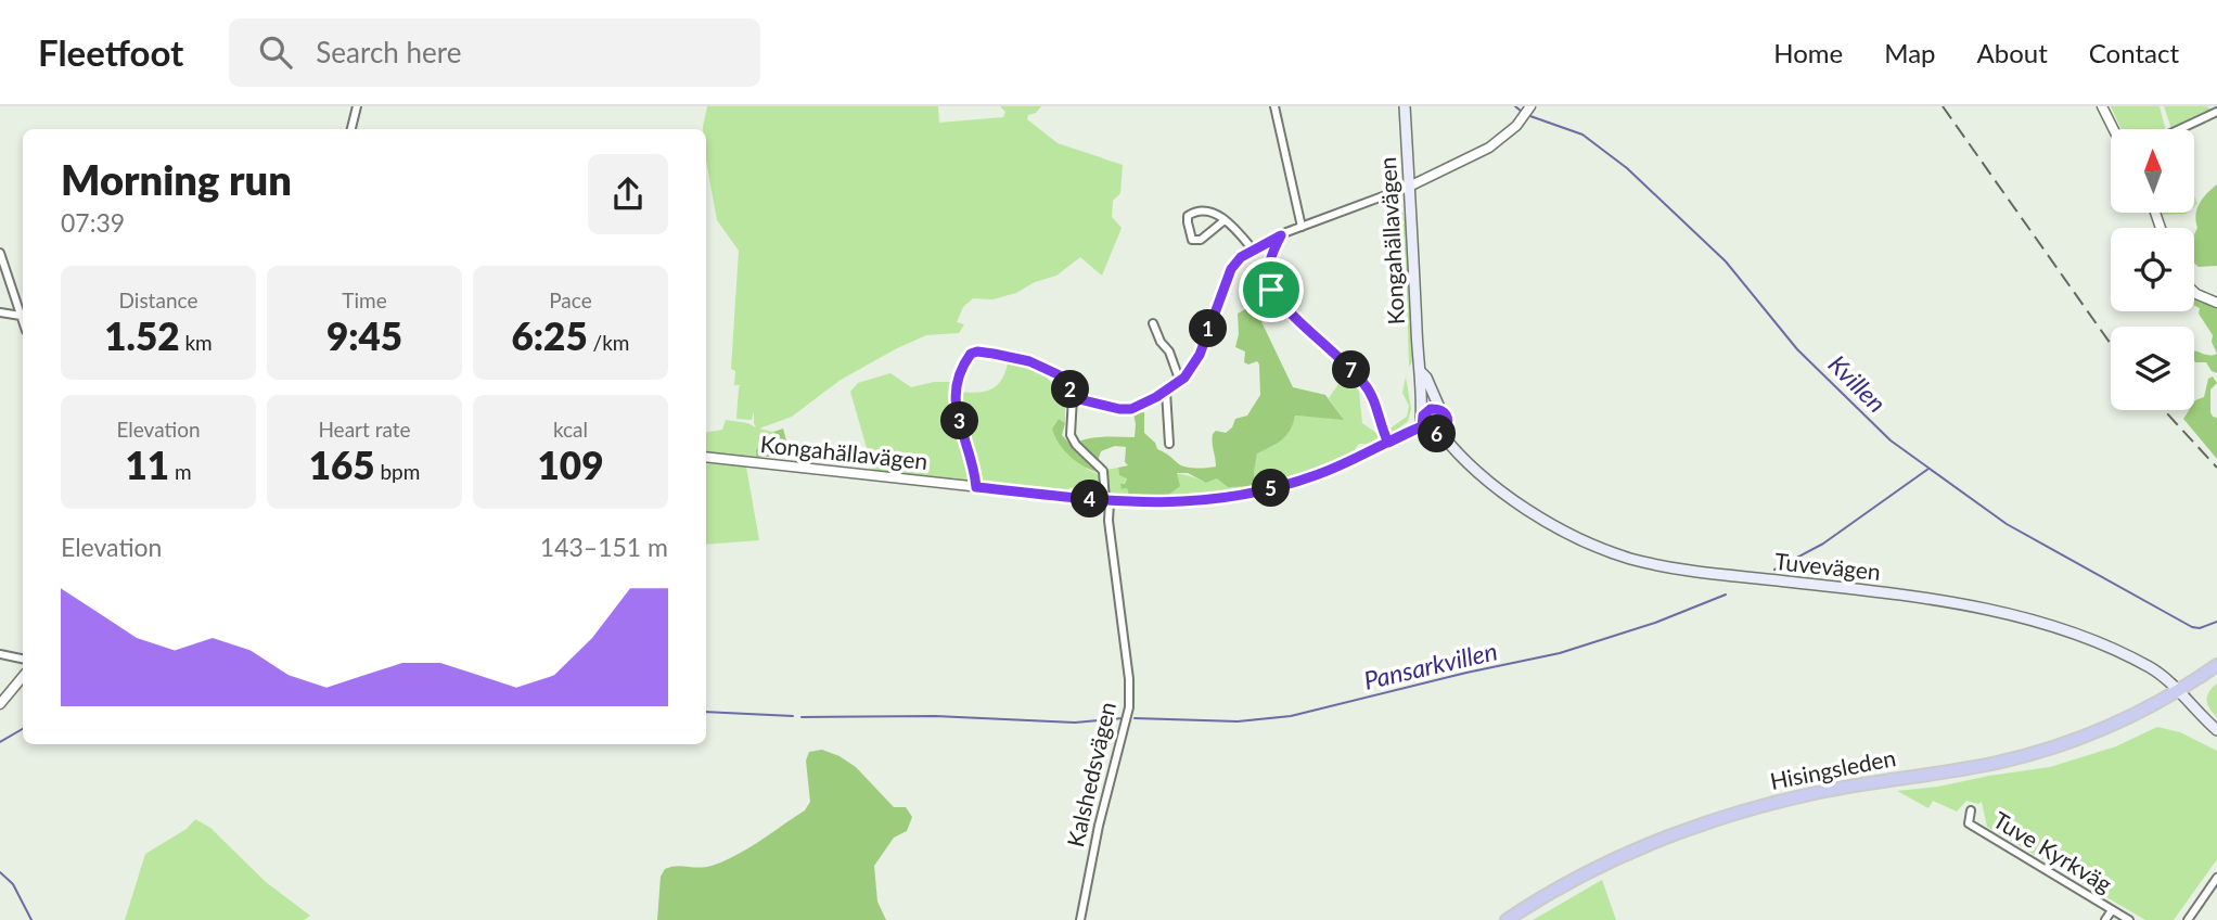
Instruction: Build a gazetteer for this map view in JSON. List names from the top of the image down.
{
  "streets": {
    "highway": ["Hisingsleden"],
    "main road": ["Kongahällavägen", "Tuvevägen"],
    "street": ["Kalshedsvägen", "Tuve Kyrkväg"]
  },
  "crossings": [
    ["Kongahällavägen", "Tuvevägen"],
    ["Kongahällavägen", "Kalshedsvägen"],
    ["Tuvevägen", "Hisingsleden"]
  ],
  "water": ["Kvillen", "Pansarkvillen"],
  "north": "top",
  "page": {
    "header": "Fleetfoot",
    "search": "Search here",
    "nav": [
      "Home",
      "Map",
      "About",
      "Contact"
    ],
    "heading": ["Morning run", "07:39"],
    "stats": [
      ["Distance", "1.52 km"],
      ["Time", "9:45"],
      ["Pace", "6:25 /km"],
      ["Elevation", "11 m"],
      ["Heart rate", "165 bpm"],
      ["kcal", "109"]
    ],
    "pins": [
      "1",
      "7",
      "2",
      "3",
      "6",
      "5",
      "4"
    ],
    "chart": ["Elevation", "143–151 m"]
  }
}
